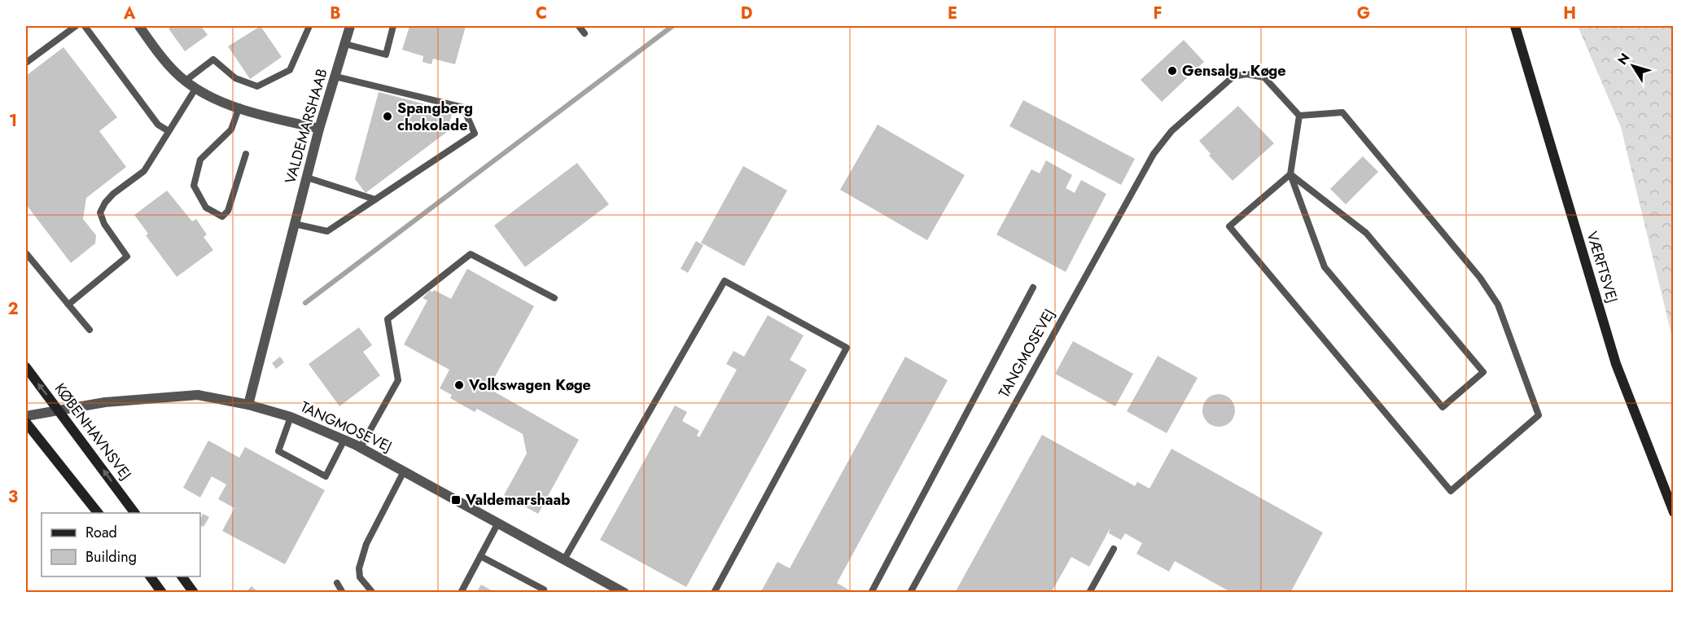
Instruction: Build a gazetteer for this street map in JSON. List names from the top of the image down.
{
  "streets": {
    "street": [
      "VALDEMARSHAAB",
      "VÆRFTSVEJ",
      "TANGMOSEVEJ",
      "KØBENHAVNSVEJ"
    ]
  },
  "crossings": [
    ["VALDEMARSHAAB", "TANGMOSEVEJ"],
    ["TANGMOSEVEJ", "KØBENHAVNSVEJ"]
  ],
  "places": {
    "other": ["Gensalg - Køge", "Spangberg chokolade", "Volkswagen Køge"],
    "transit": ["Valdemarshaab"]
  },
  "legend": ["Road", "Building"],
  "north": "top left",
  "grid": {
    "columns": [
      "A",
      "B",
      "C",
      "D",
      "E",
      "F",
      "G",
      "H"
    ],
    "rows": ["1", "2", "3"]
  }
}
